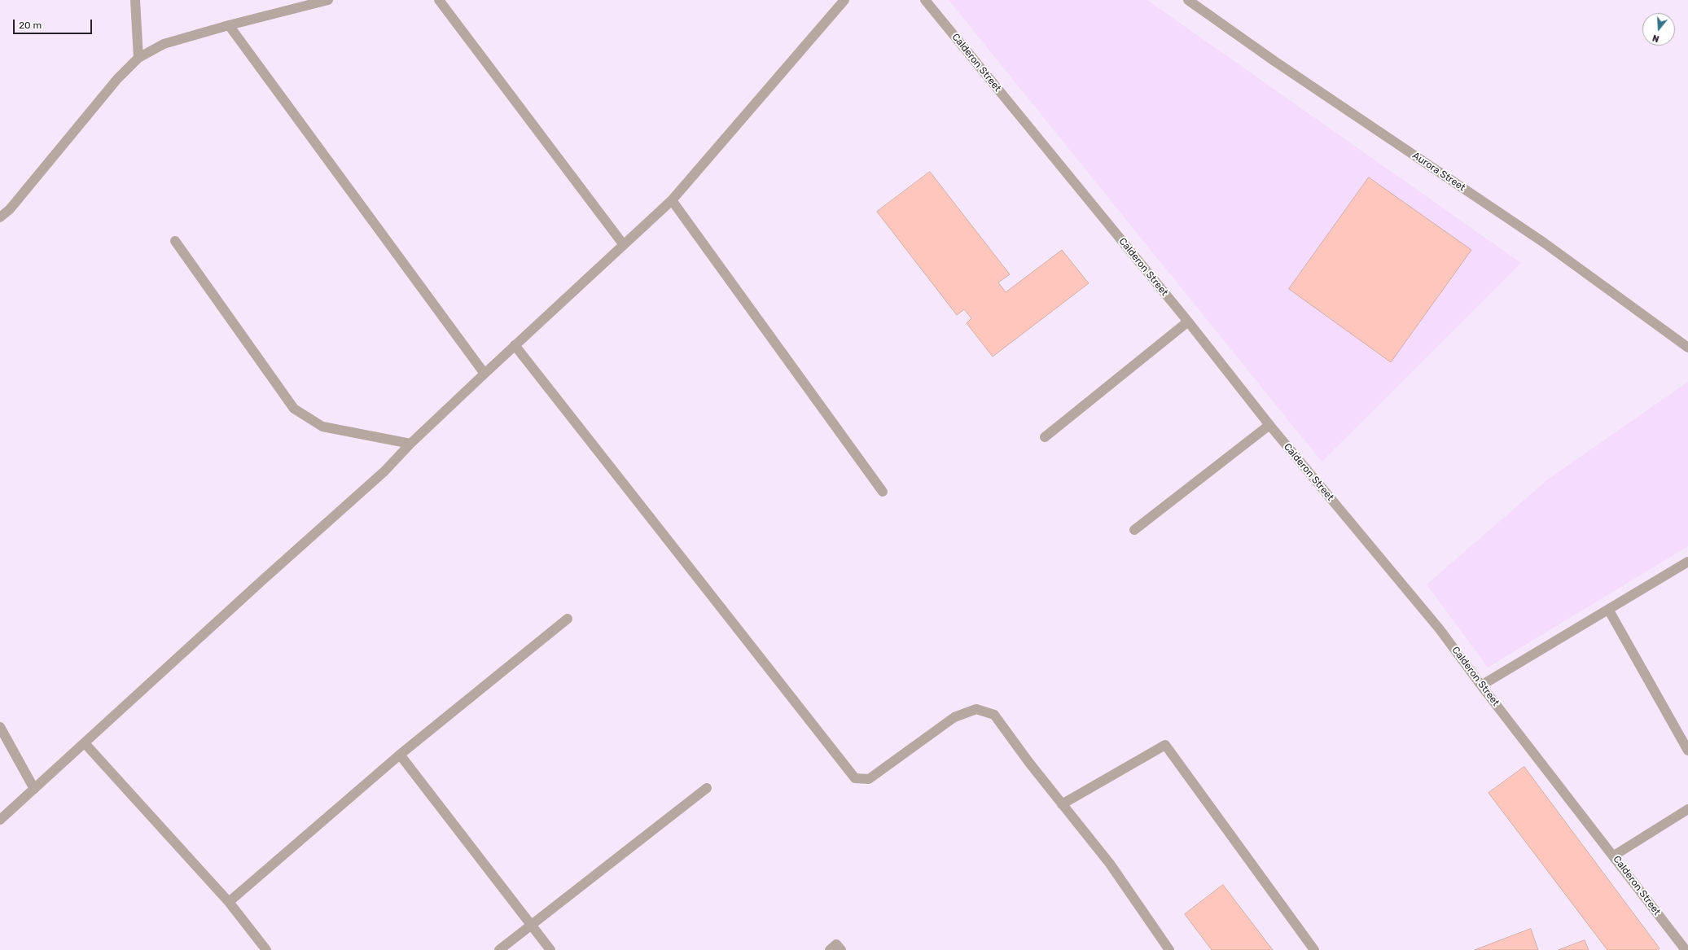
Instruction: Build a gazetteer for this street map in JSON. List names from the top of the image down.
{
  "streets": {
    "street": ["Calderon Street", "Aurora Street"]
  },
  "scale_bar": "20 m",
  "north": "bottom"
}
